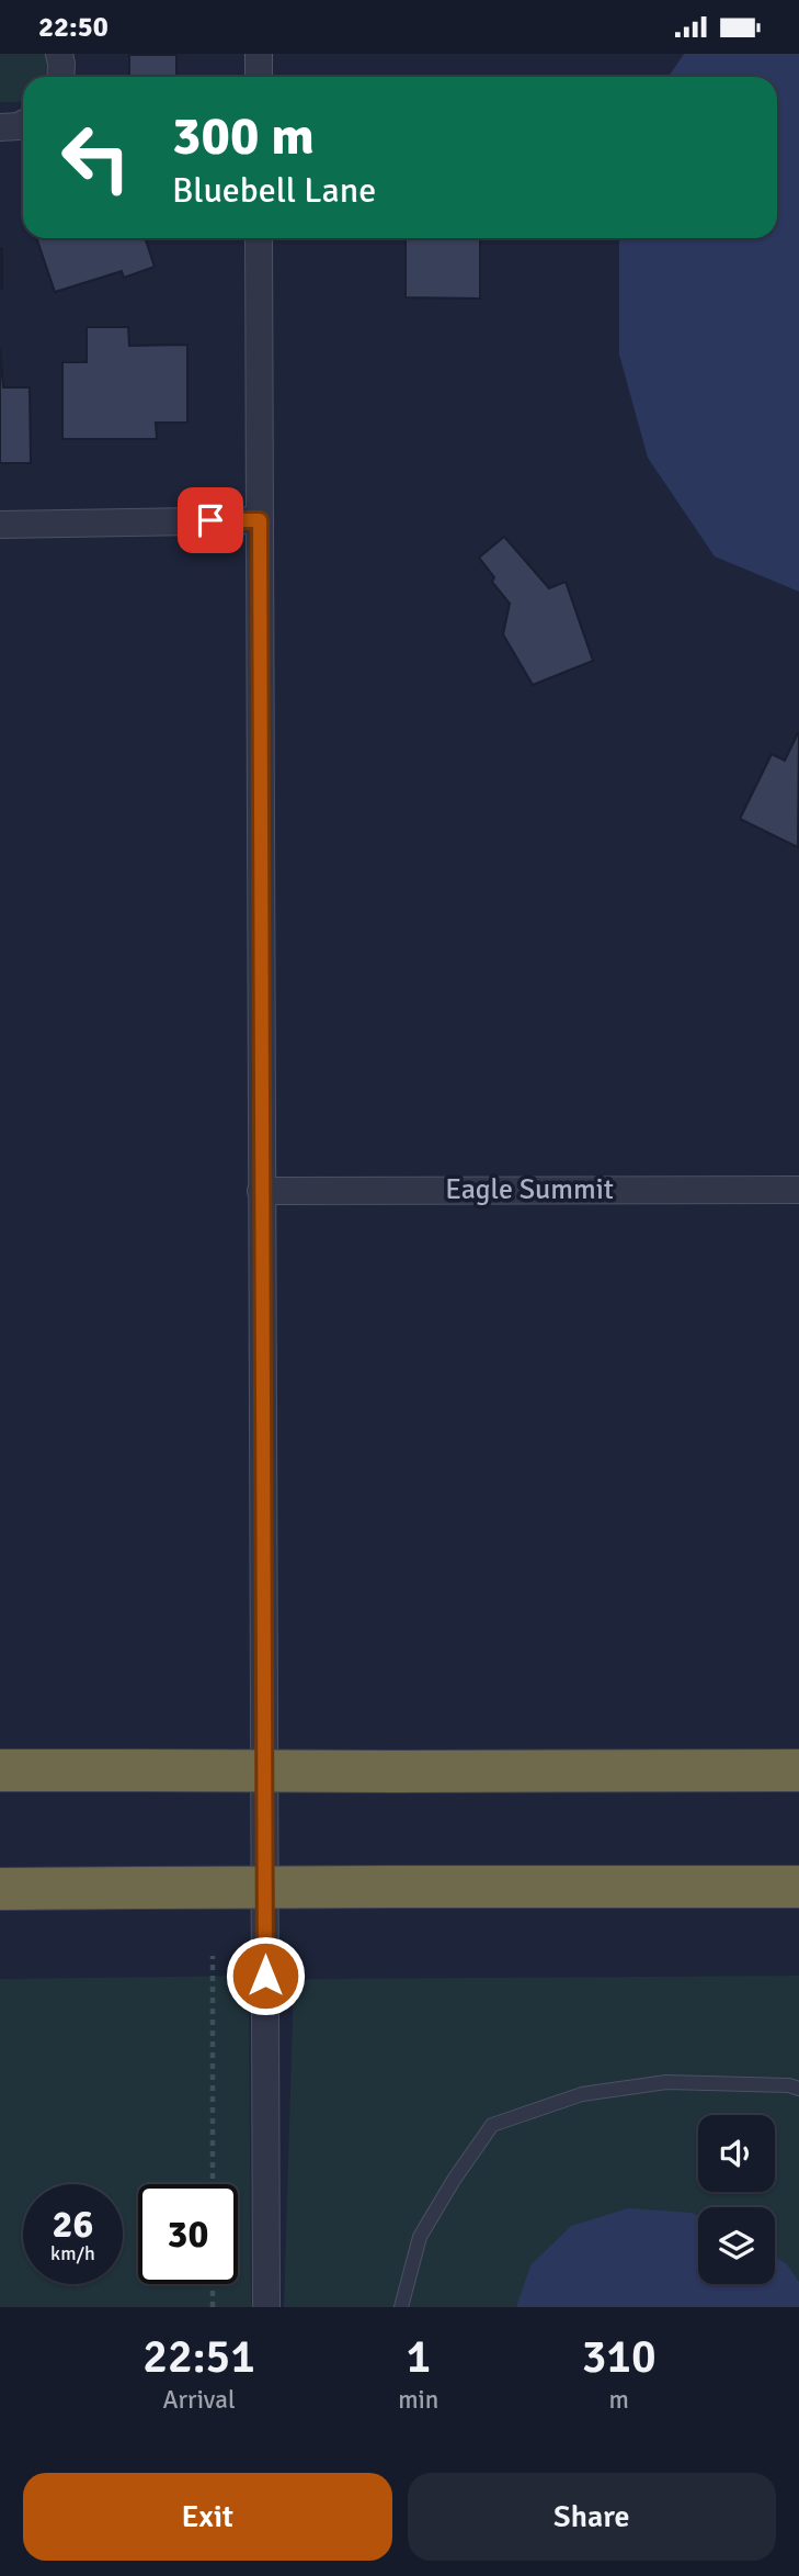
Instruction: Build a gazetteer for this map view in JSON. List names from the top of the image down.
{
  "streets": {
    "street": ["Eagle Summit"]
  },
  "page": {
    "status": "22:50",
    "turn": ["300 m", "Bluebell Lane"],
    "speed": "26 km/h",
    "limit": "30",
    "eta": [
      "22:51",
      "Arrival",
      "1",
      "min",
      "310",
      "m"
    ],
    "buttons": ["Exit", "Share"]
  }
}
